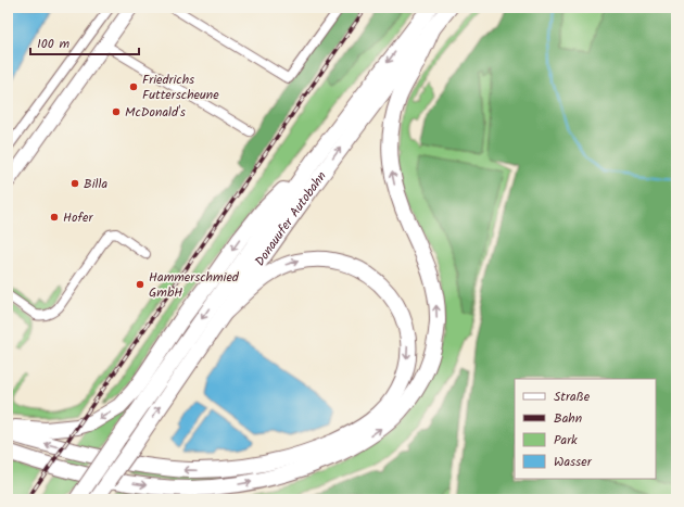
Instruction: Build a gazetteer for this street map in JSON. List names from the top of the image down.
{
  "streets": {
    "highway": ["Donauufer Autobahn"]
  },
  "places": [
    "Friedrichs Futterscheune",
    "McDonald's",
    "Billa",
    "Hofer",
    "Hammerschmied GmbH"
  ],
  "legend": [
    "Straße",
    "Bahn",
    "Park",
    "Wasser"
  ],
  "scale_bar": "100 m"
}
